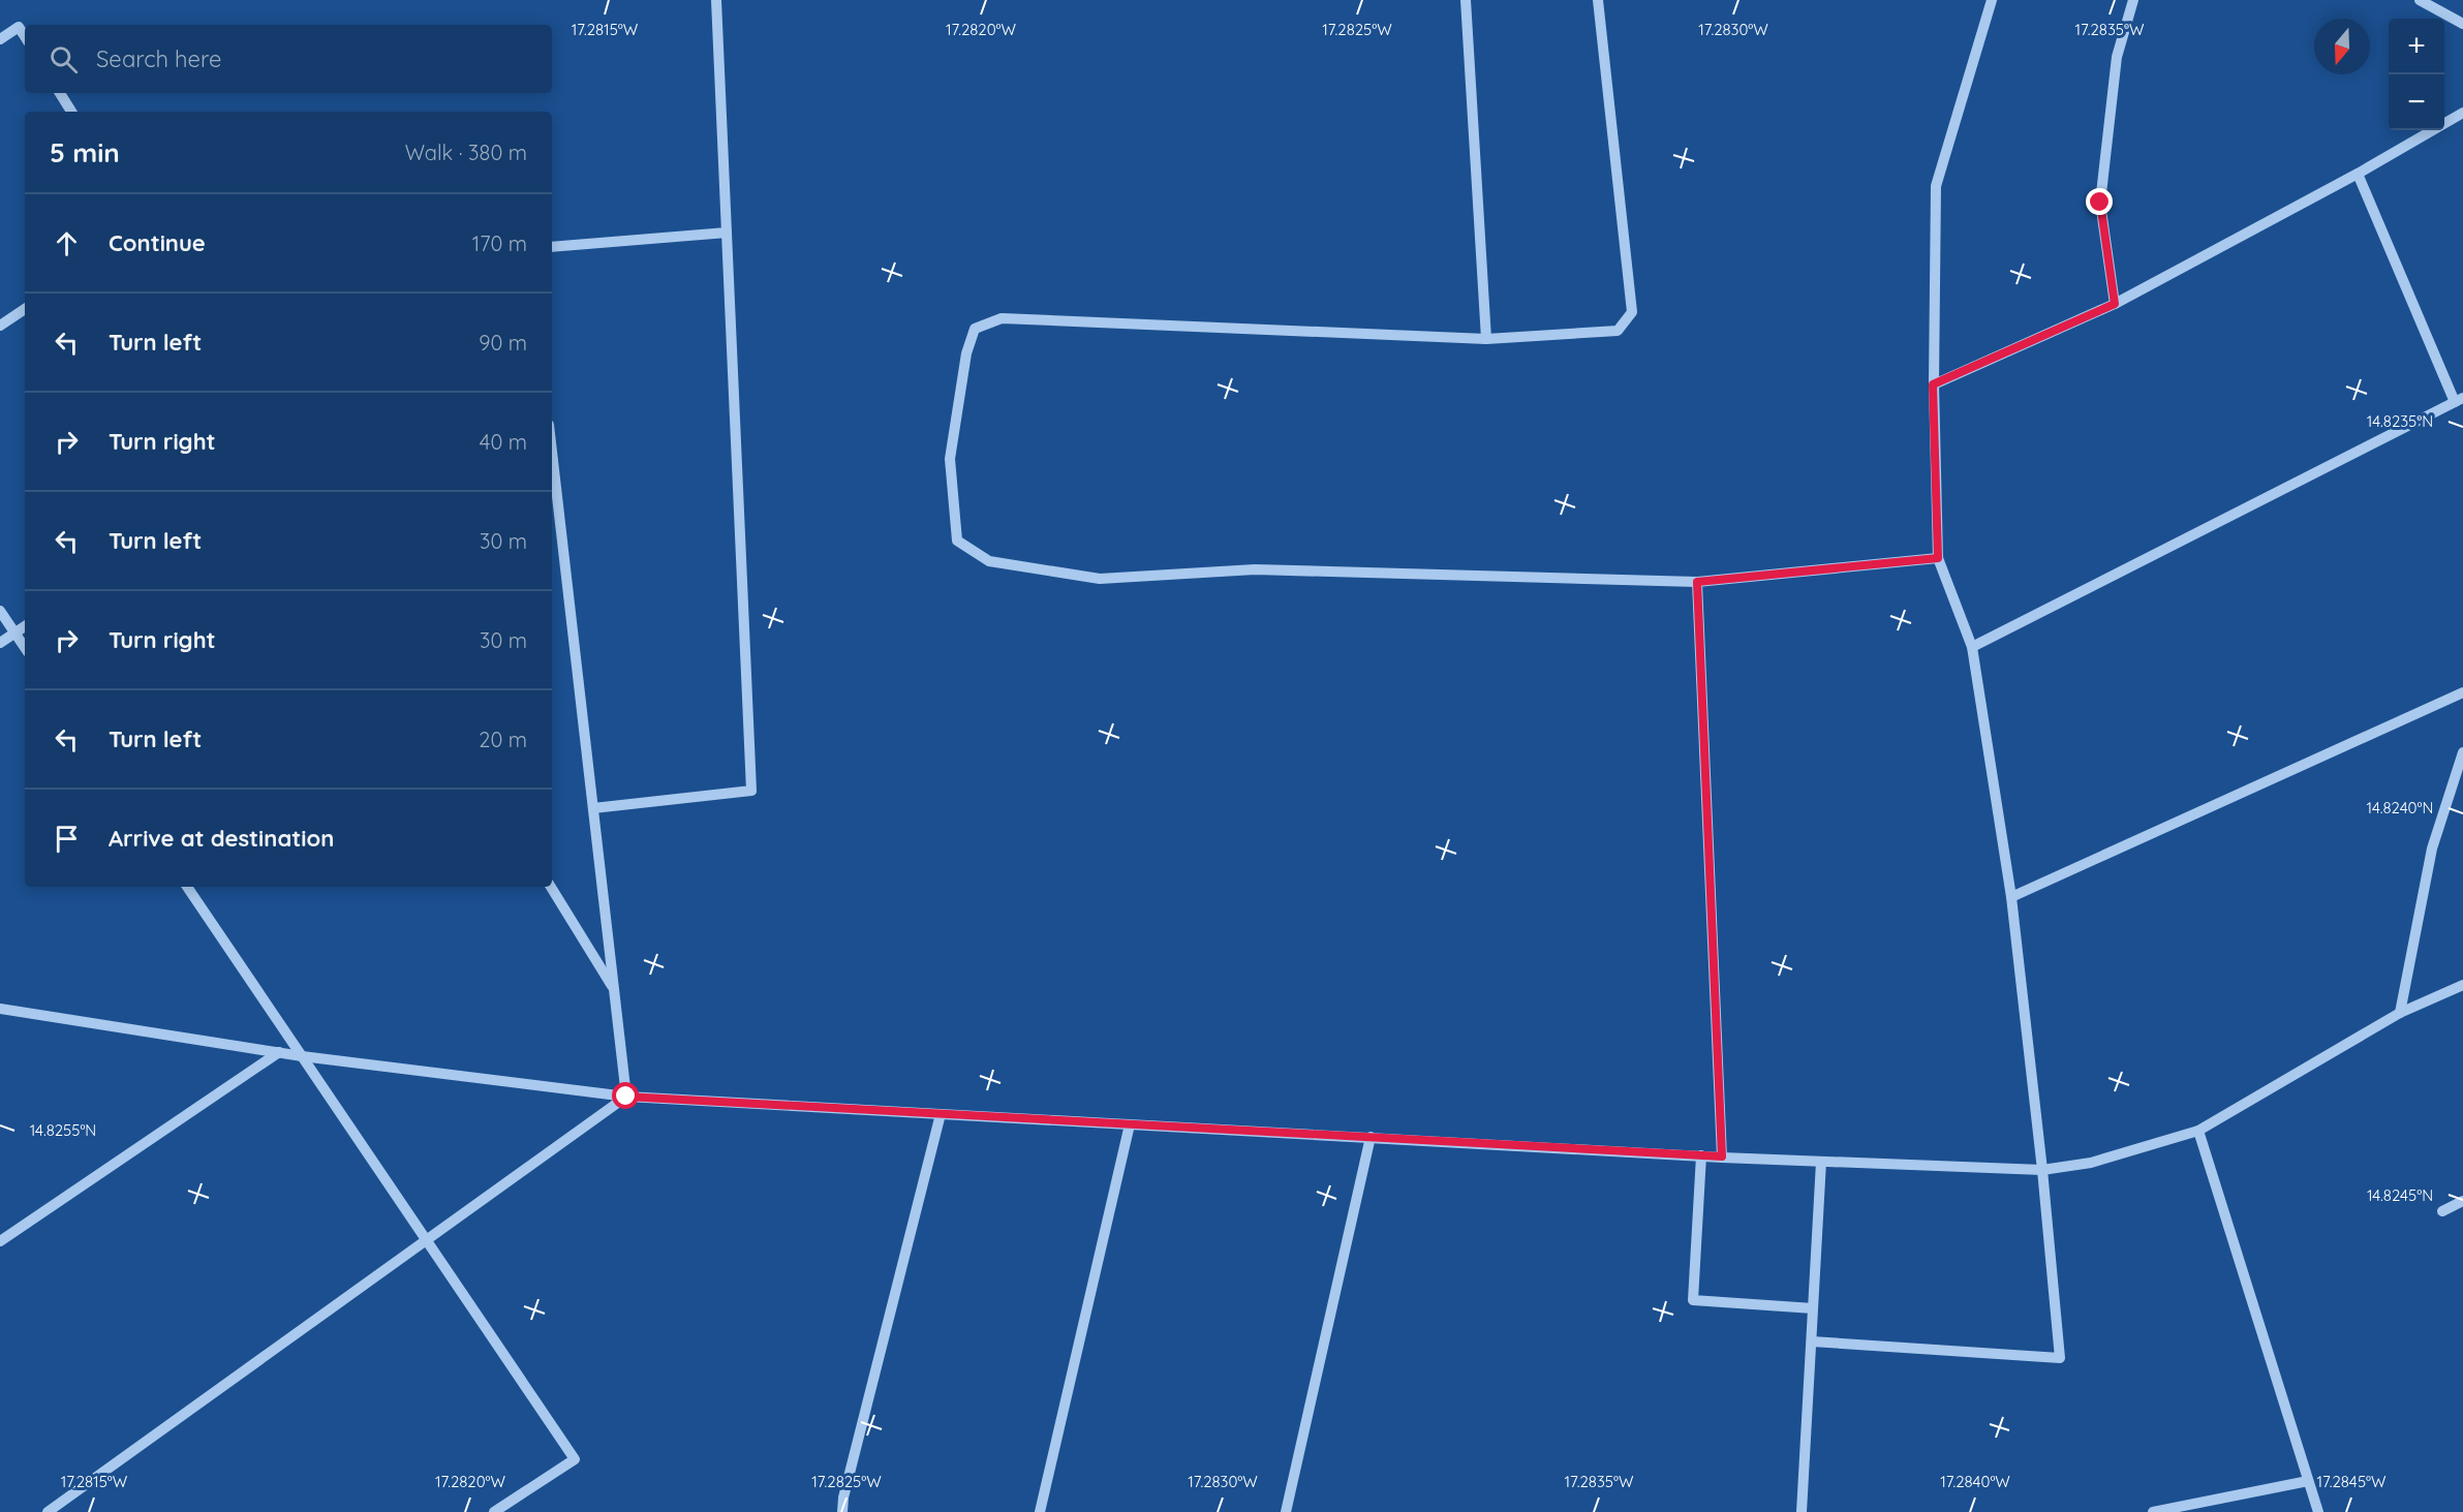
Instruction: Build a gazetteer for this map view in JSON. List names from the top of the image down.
{
  "north": "bottom",
  "page": {
    "map_buttons": ["+", "−"],
    "search": "Search here",
    "heading": ["5 min", "Walk · 380 m"],
    "list": [
      ["Continue", "170 m"],
      ["Turn left", "90 m"],
      ["Turn right", "40 m"],
      ["Turn left", "30 m"],
      ["Turn right", "30 m"],
      ["Turn left", "20 m"],
      "Arrive at destination"
    ]
  },
  "coordinates": [
    "17.2815°W",
    "17.2820°W",
    "17.2825°W",
    "17.2830°W",
    "17.2835°W",
    "14.8235°N",
    "14.8240°N",
    "14.8255°N",
    "14.8245°N",
    "17.2840°W",
    "17.2845°W"
  ]
}
